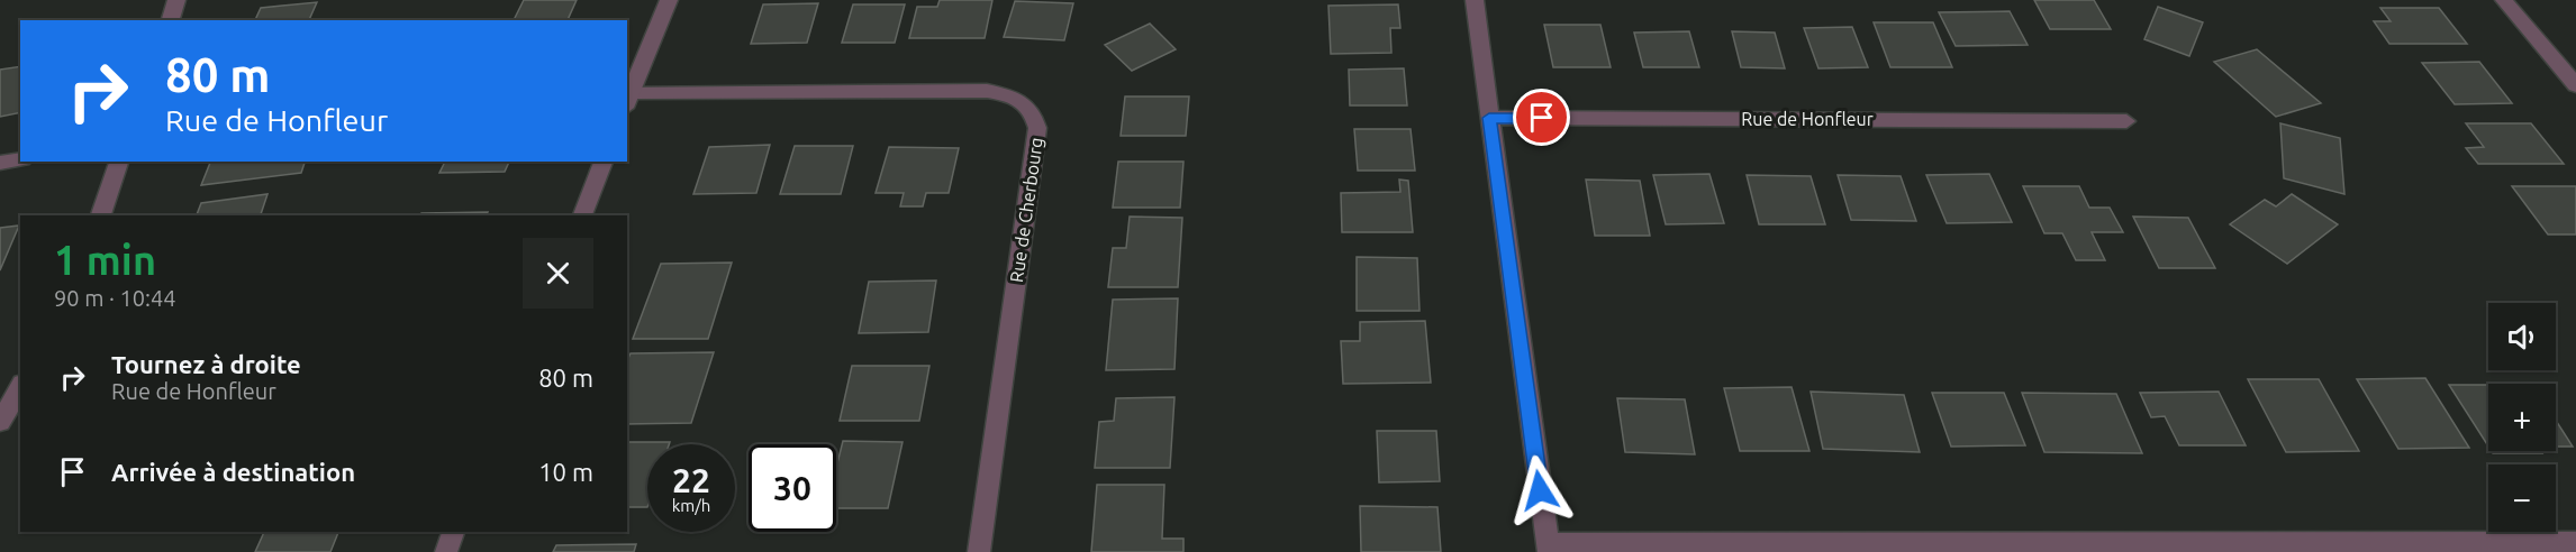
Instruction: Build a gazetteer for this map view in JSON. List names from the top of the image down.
{
  "streets": {
    "street": ["Rue de Honfleur", "Rue de Cherbourg"]
  },
  "page": {
    "turn": ["80 m", "Rue de Honfleur"],
    "heading": ["1 min", "90 m · 10:44"],
    "map_buttons": ["+", "−"],
    "list": [
      {
        "name": "Tournez à droite",
        "note": "Rue de Honfleur",
        "value": "80 m"
      },
      {
        "name": "Arrivée à destination",
        "value": "10 m"
      }
    ],
    "speed": "22 km/h",
    "limit": "30"
  }
}
